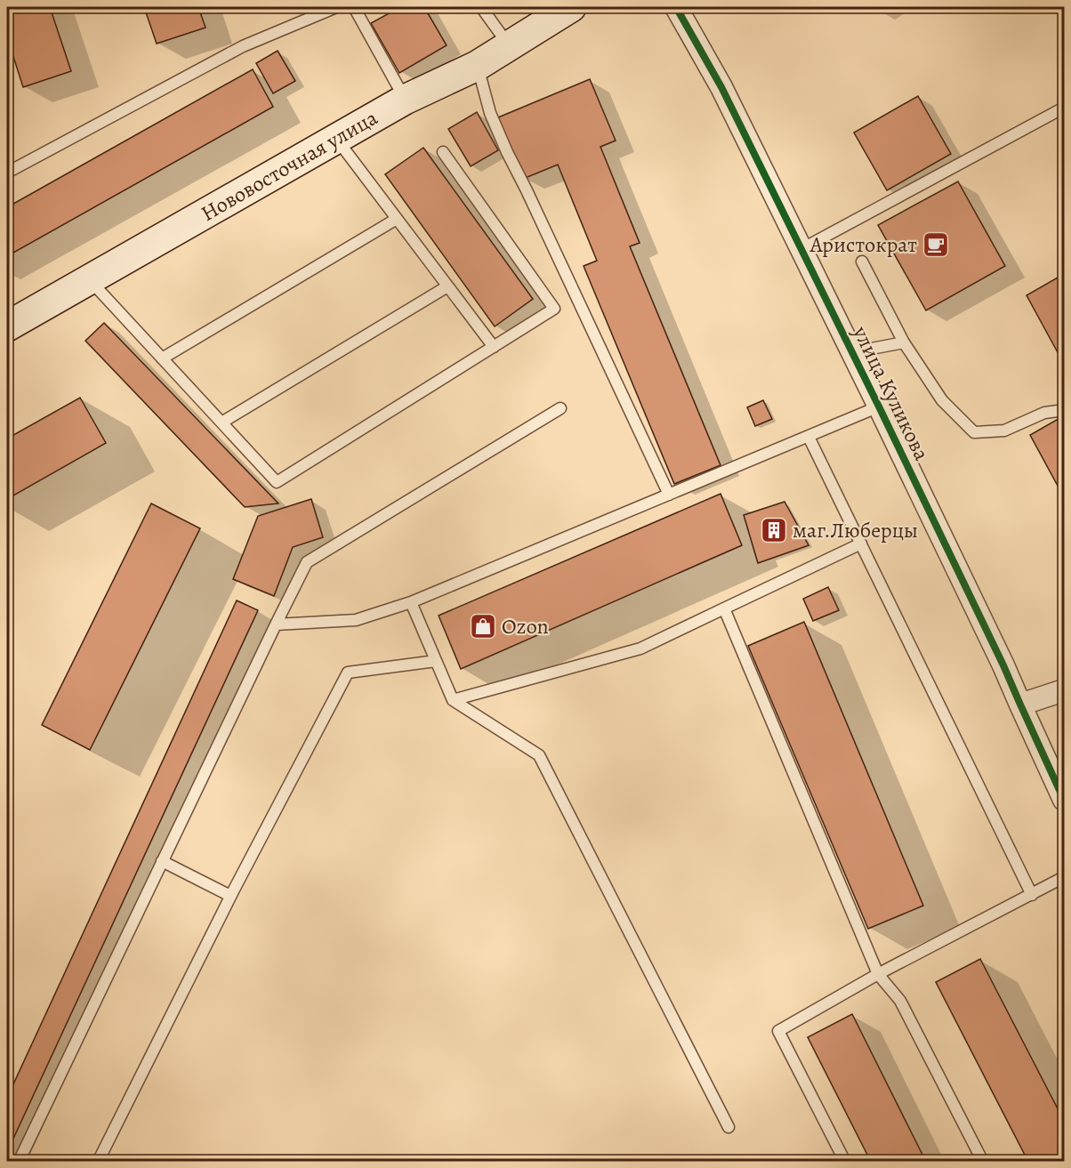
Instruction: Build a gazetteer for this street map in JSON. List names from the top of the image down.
{
  "streets": {
    "main road": ["Нововосточная улица"],
    "street": ["улица Куликова"]
  },
  "places": {
    "cafe": ["Аристократ"],
    "building": ["маг.Люберцы"],
    "shop": ["Ozon"]
  }
}
